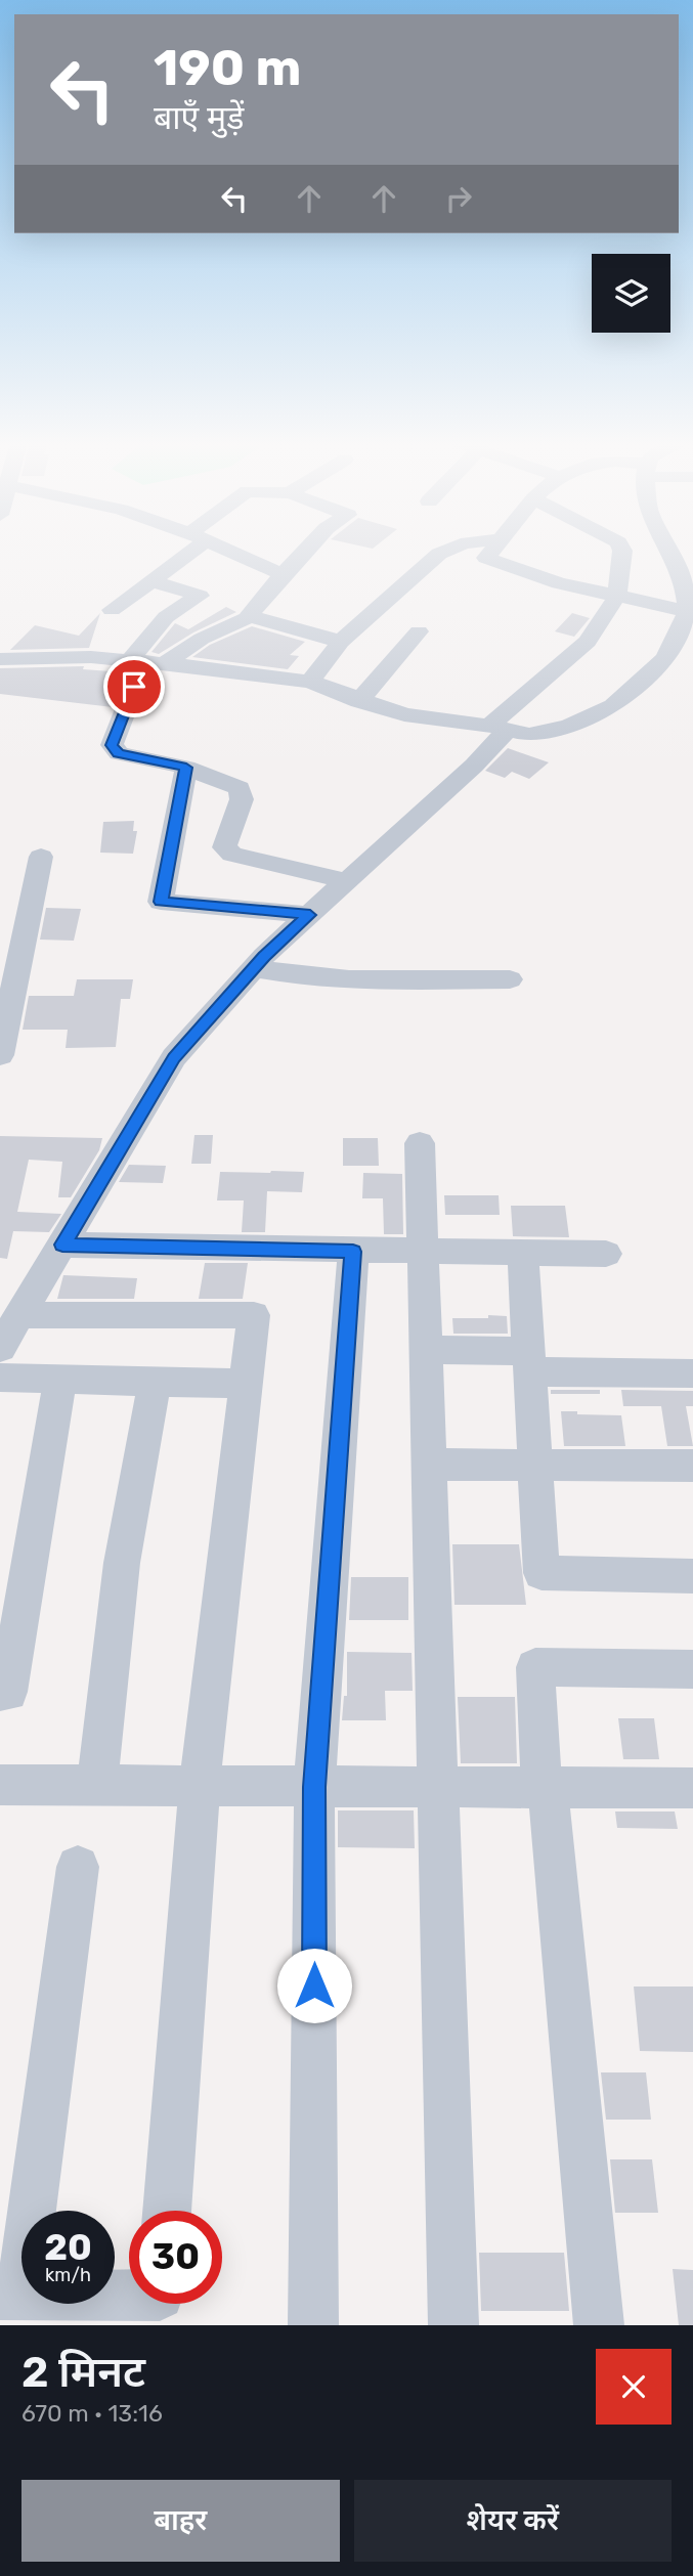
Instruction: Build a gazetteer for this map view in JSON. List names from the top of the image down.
{
  "page": {
    "turn": ["190 m", "बाएँ मुड़ें"],
    "speed": "20 km/h",
    "limit": "30",
    "heading": ["2 मिनट", "670 m · 13:16"],
    "buttons": ["बाहर", "शेयर करें"]
  }
}
